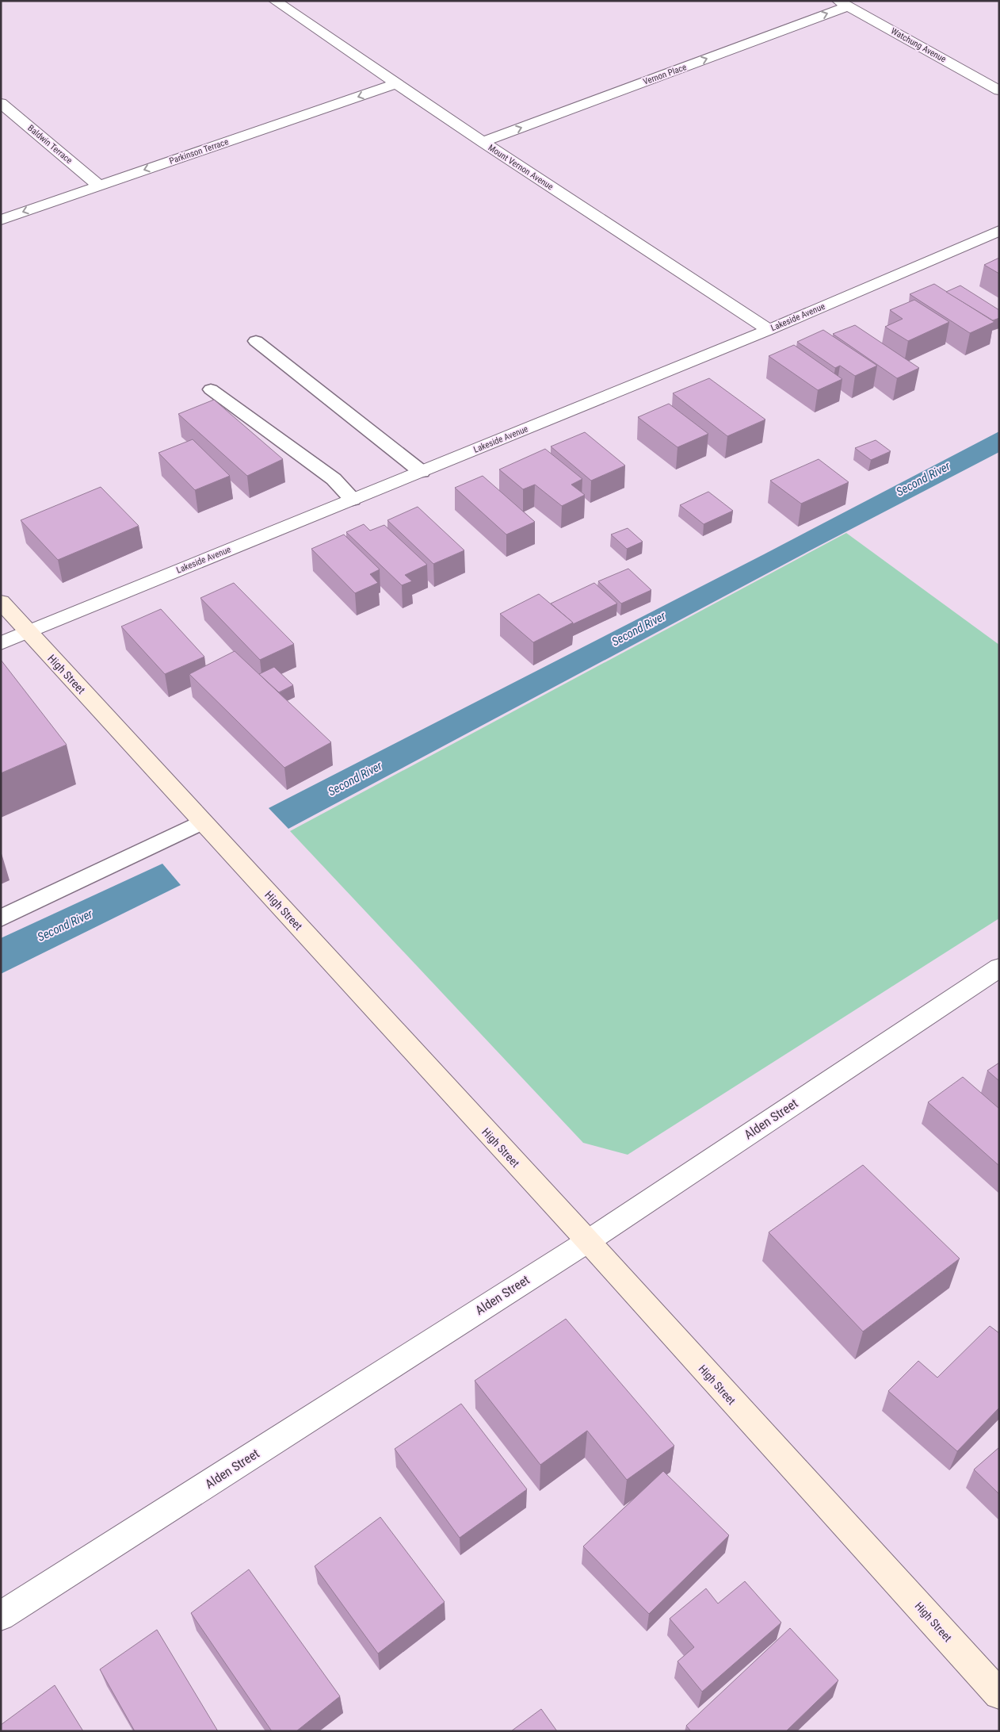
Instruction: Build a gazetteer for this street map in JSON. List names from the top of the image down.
{
  "streets": {
    "main road": ["High Street"],
    "street": [
      "Watchung Avenue",
      "Vernon Place",
      "Baldwin Terrace",
      "Parkinson Terrace",
      "Mount Vernon Avenue",
      "Lakeside Avenue",
      "Alden Street"
    ]
  },
  "crossings": [
    ["Watchung Avenue", "Vernon Place"],
    ["Vernon Place", "Mount Vernon Avenue"],
    ["Baldwin Terrace", "Parkinson Terrace"],
    ["Parkinson Terrace", "Mount Vernon Avenue"],
    ["Mount Vernon Avenue", "Lakeside Avenue"],
    ["Lakeside Avenue", "High Street"],
    ["High Street", "Alden Street"]
  ],
  "one_way": ["Vernon Place", "Parkinson Terrace"],
  "water": ["Second River"]
}
